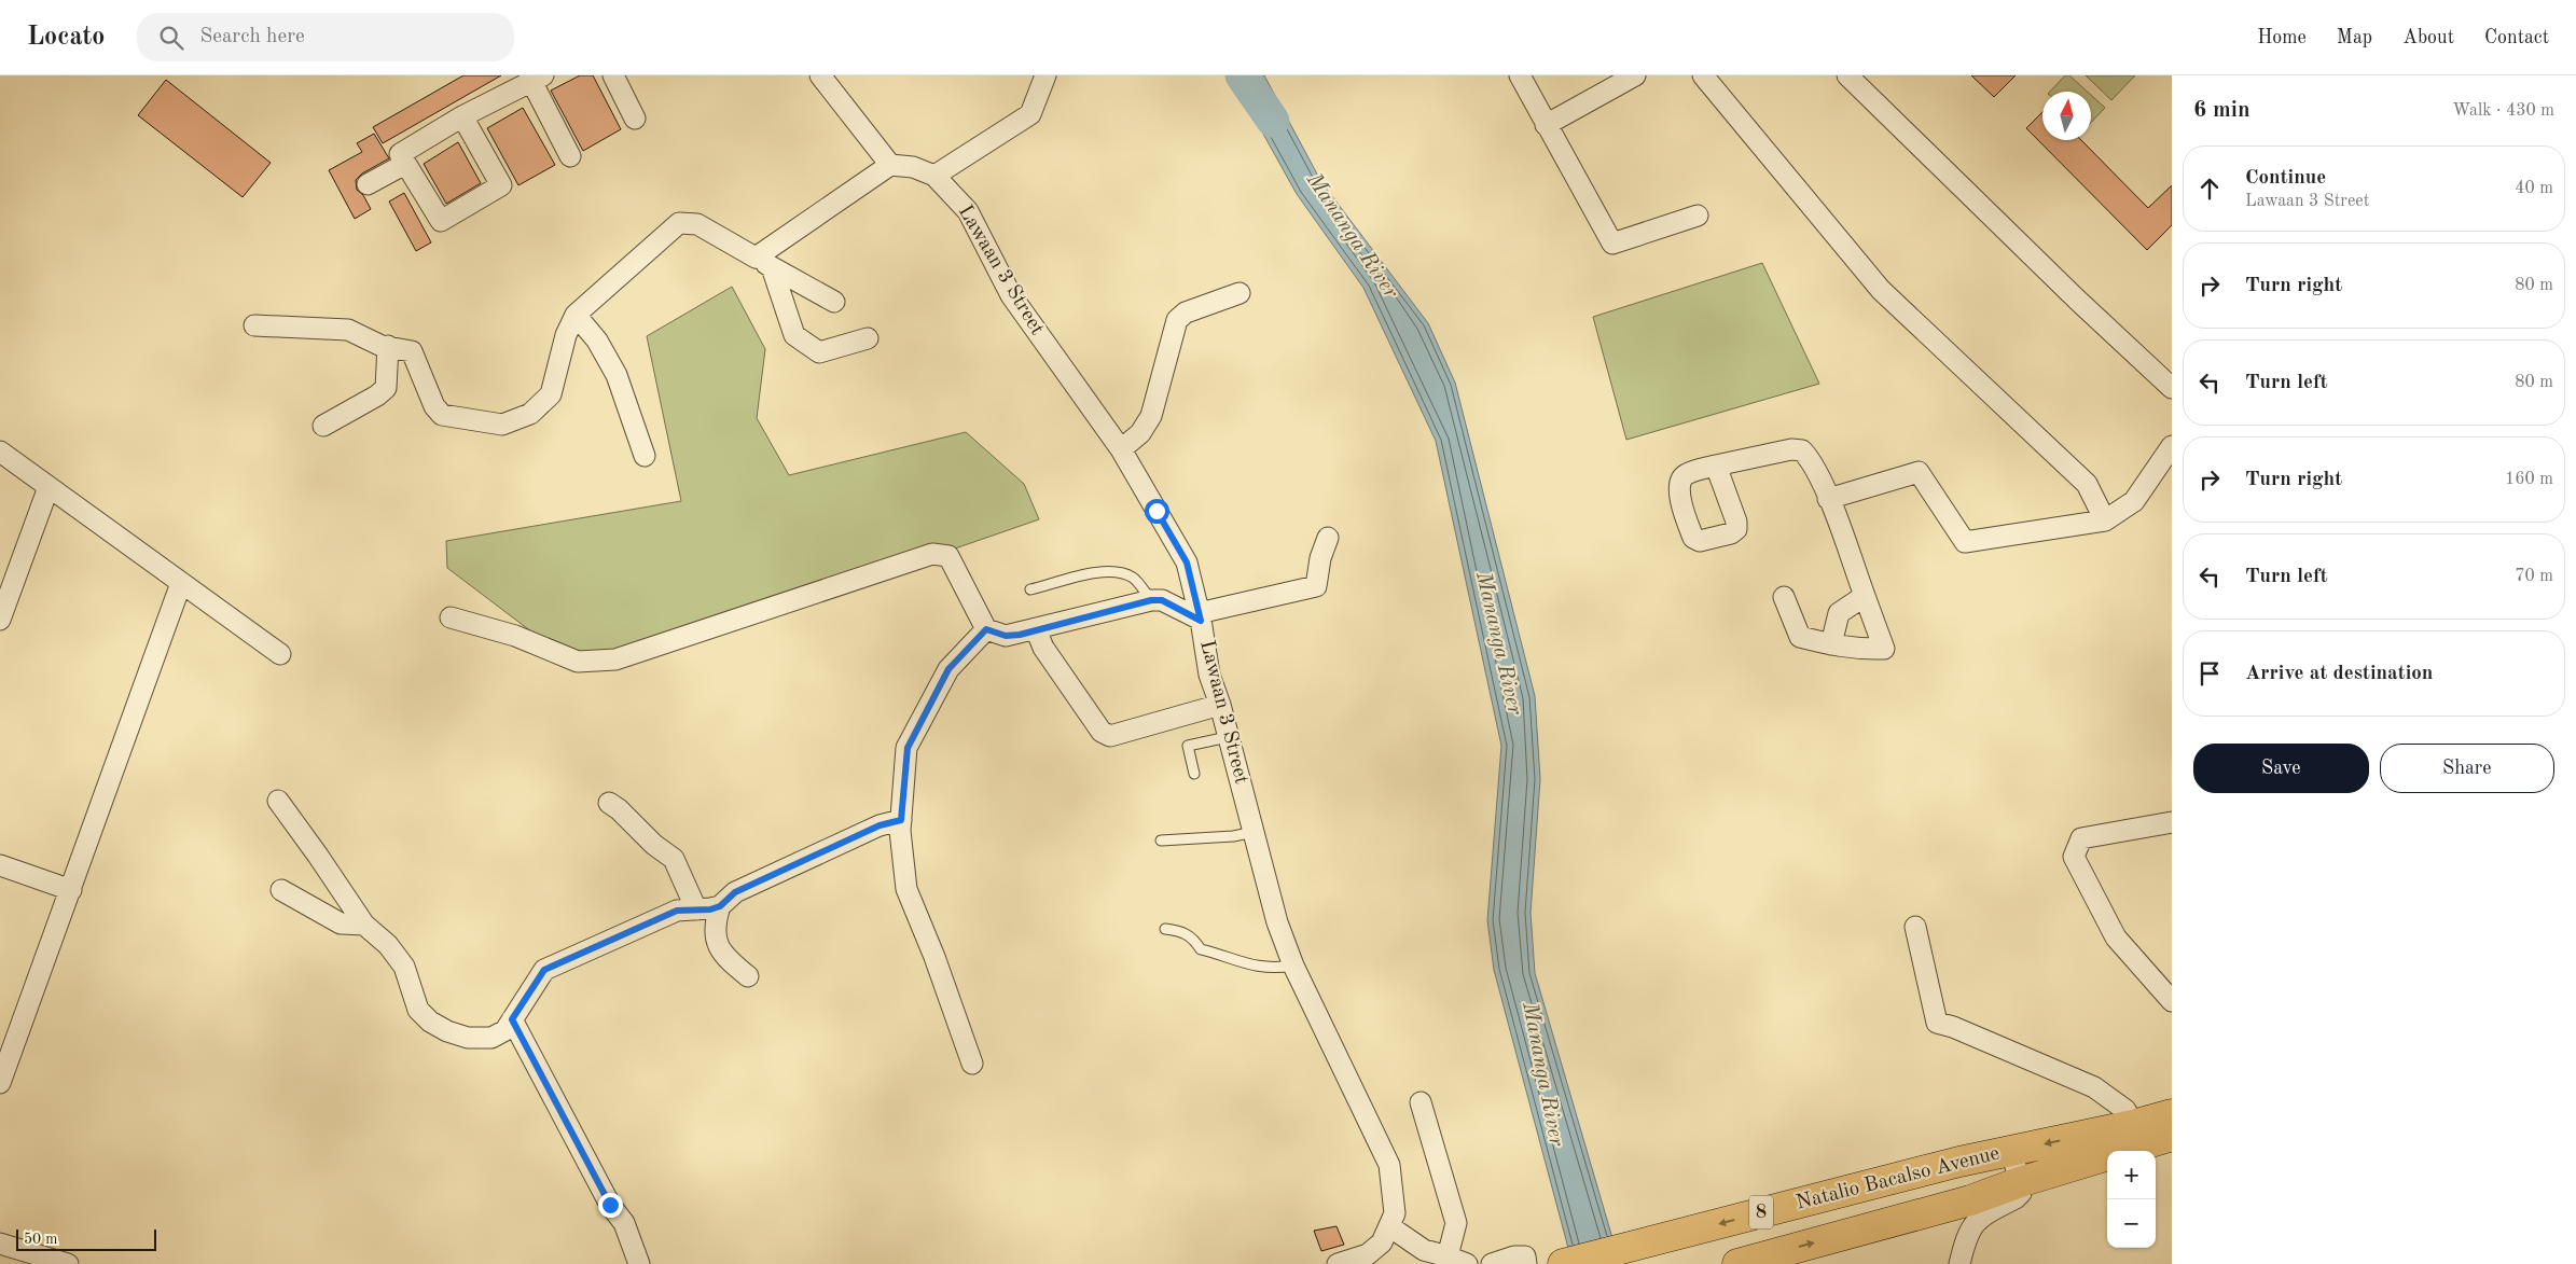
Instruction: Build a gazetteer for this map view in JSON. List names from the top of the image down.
{
  "streets": {
    "main road": ["Natalio Bacalso Avenue", "8"],
    "street": ["Lawaan 3 Street"]
  },
  "water": ["Mananga River"],
  "scale_bar": "50 m",
  "north": "top",
  "page": {
    "header": "Locato",
    "search": "Search here",
    "nav": [
      "Home",
      "Map",
      "About",
      "Contact"
    ],
    "heading": ["6 min", "Walk · 430 m"],
    "list": [
      ["Continue", "Lawaan 3 Street", "40 m"],
      ["Turn right", "80 m"],
      ["Turn left", "80 m"],
      ["Turn right", "160 m"],
      ["Turn left", "70 m"],
      "Arrive at destination"
    ],
    "buttons": ["Save", "Share"],
    "map_buttons": ["+", "−"],
    "scale": "50 m"
  }
}
